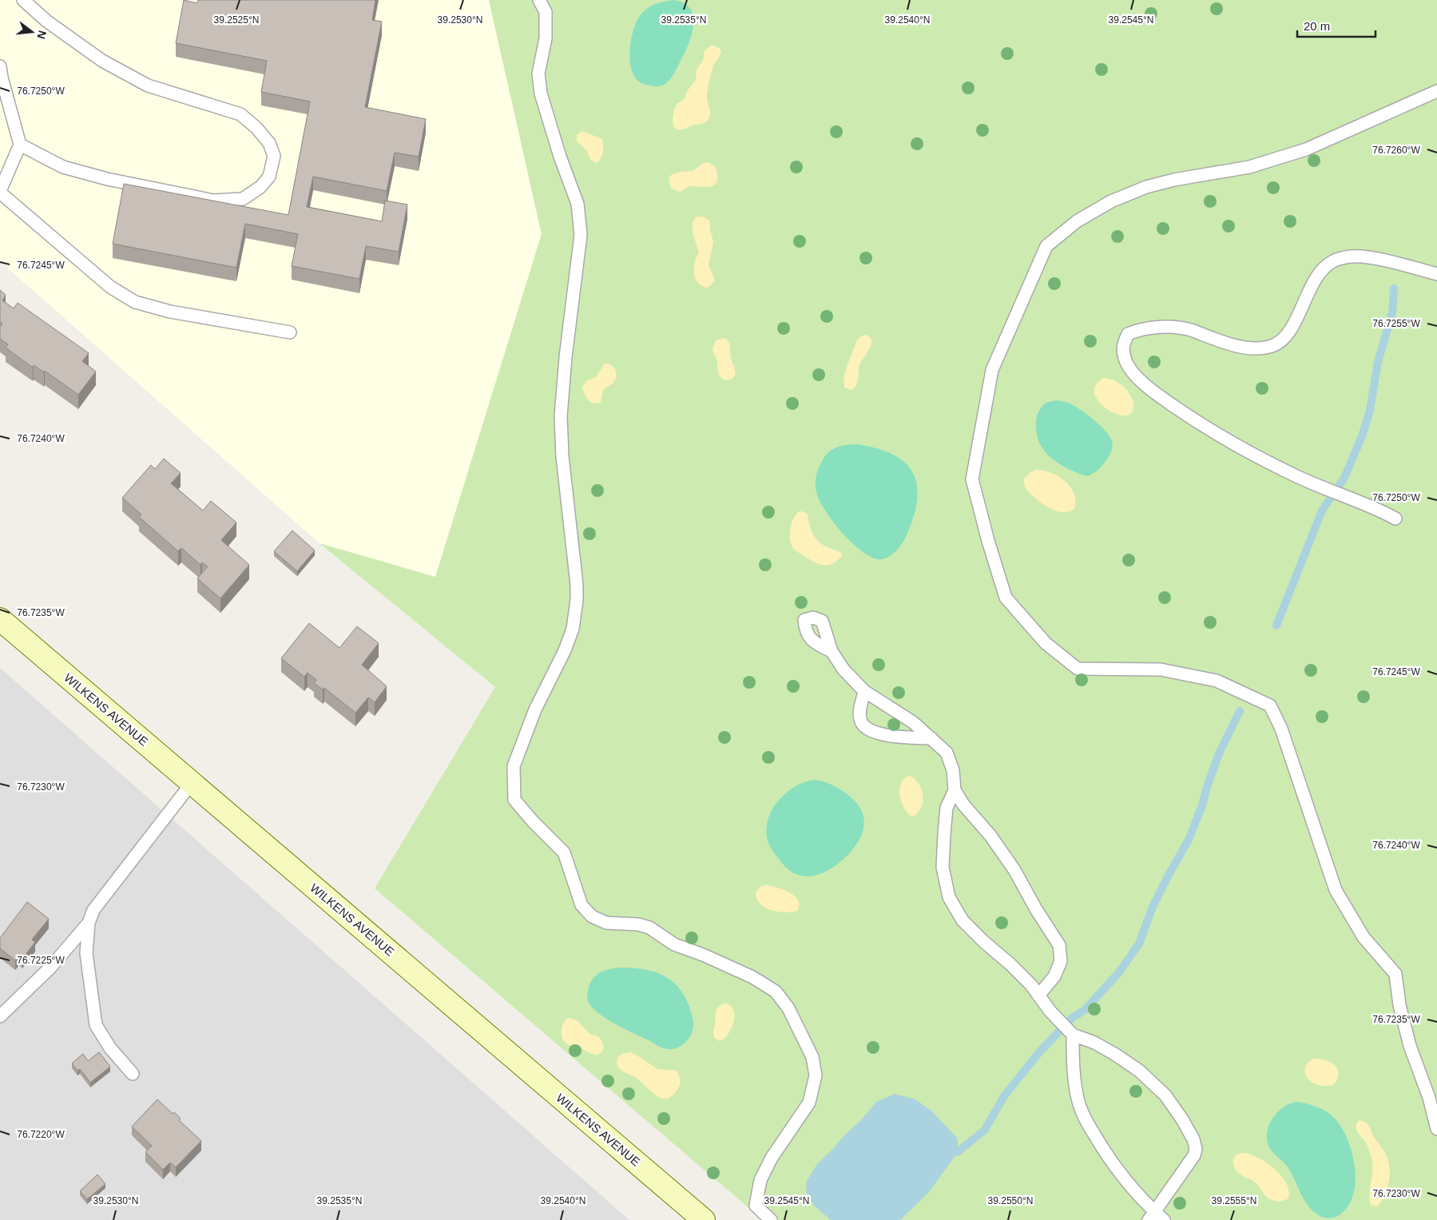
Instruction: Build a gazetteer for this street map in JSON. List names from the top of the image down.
{
  "streets": {
    "main road": ["WILKENS AVENUE"]
  },
  "scale_bar": "20 m",
  "north": "right",
  "coordinates": [
    "39.2525°N",
    "39.2530°N",
    "39.2535°N",
    "39.2540°N",
    "39.2545°N",
    "76.7250°W",
    "76.7260°W",
    "76.7245°W",
    "76.7255°W",
    "76.7240°W",
    "76.7235°W",
    "76.7230°W",
    "76.7225°W",
    "76.7220°W",
    "39.2550°N",
    "39.2555°N"
  ]
}
